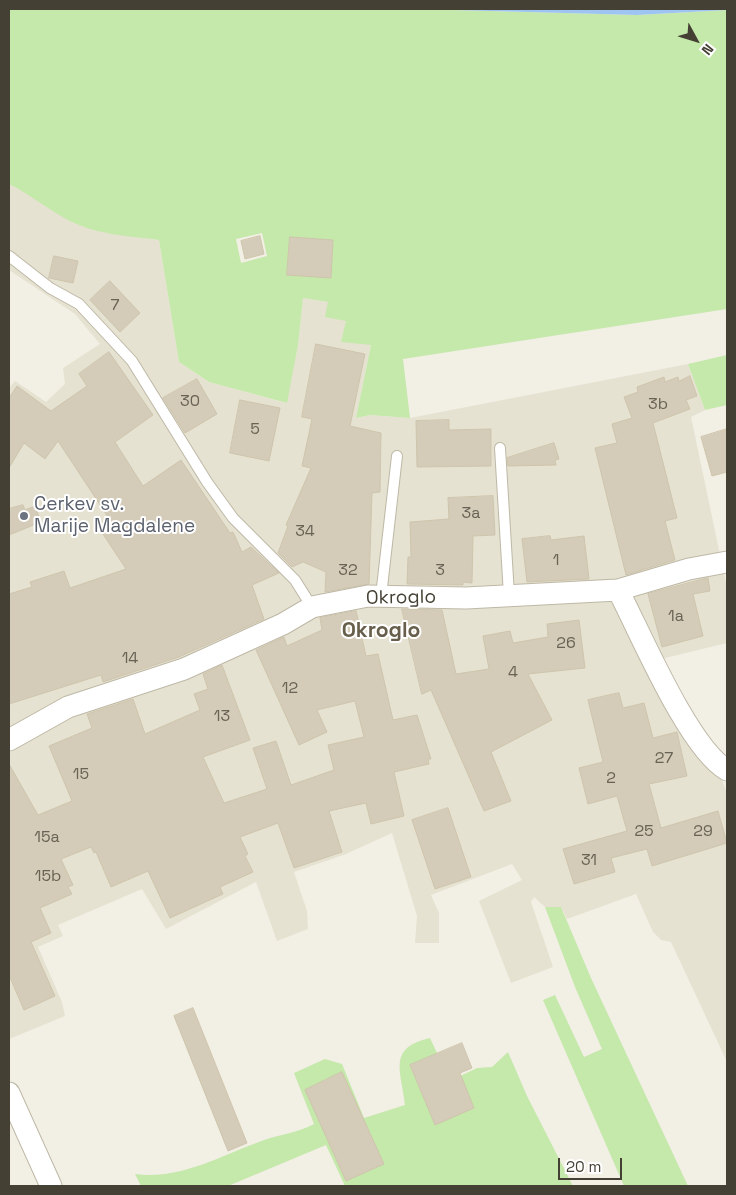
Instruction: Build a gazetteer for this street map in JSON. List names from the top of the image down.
{
  "streets": {
    "street": ["Okroglo"]
  },
  "districts": ["Okroglo"],
  "places": ["Cerkev sv. Marije Magdalene"],
  "house_numbers": [
    "7",
    "30",
    "3b",
    "5",
    "3a",
    "34",
    "1",
    "32",
    "3",
    "1a",
    "26",
    "14",
    "4",
    "12",
    "13",
    "27",
    "15",
    "2",
    "25",
    "29",
    "15a",
    "31",
    "15b"
  ],
  "scale_bar": "20 m",
  "north": "bottom right"
}
